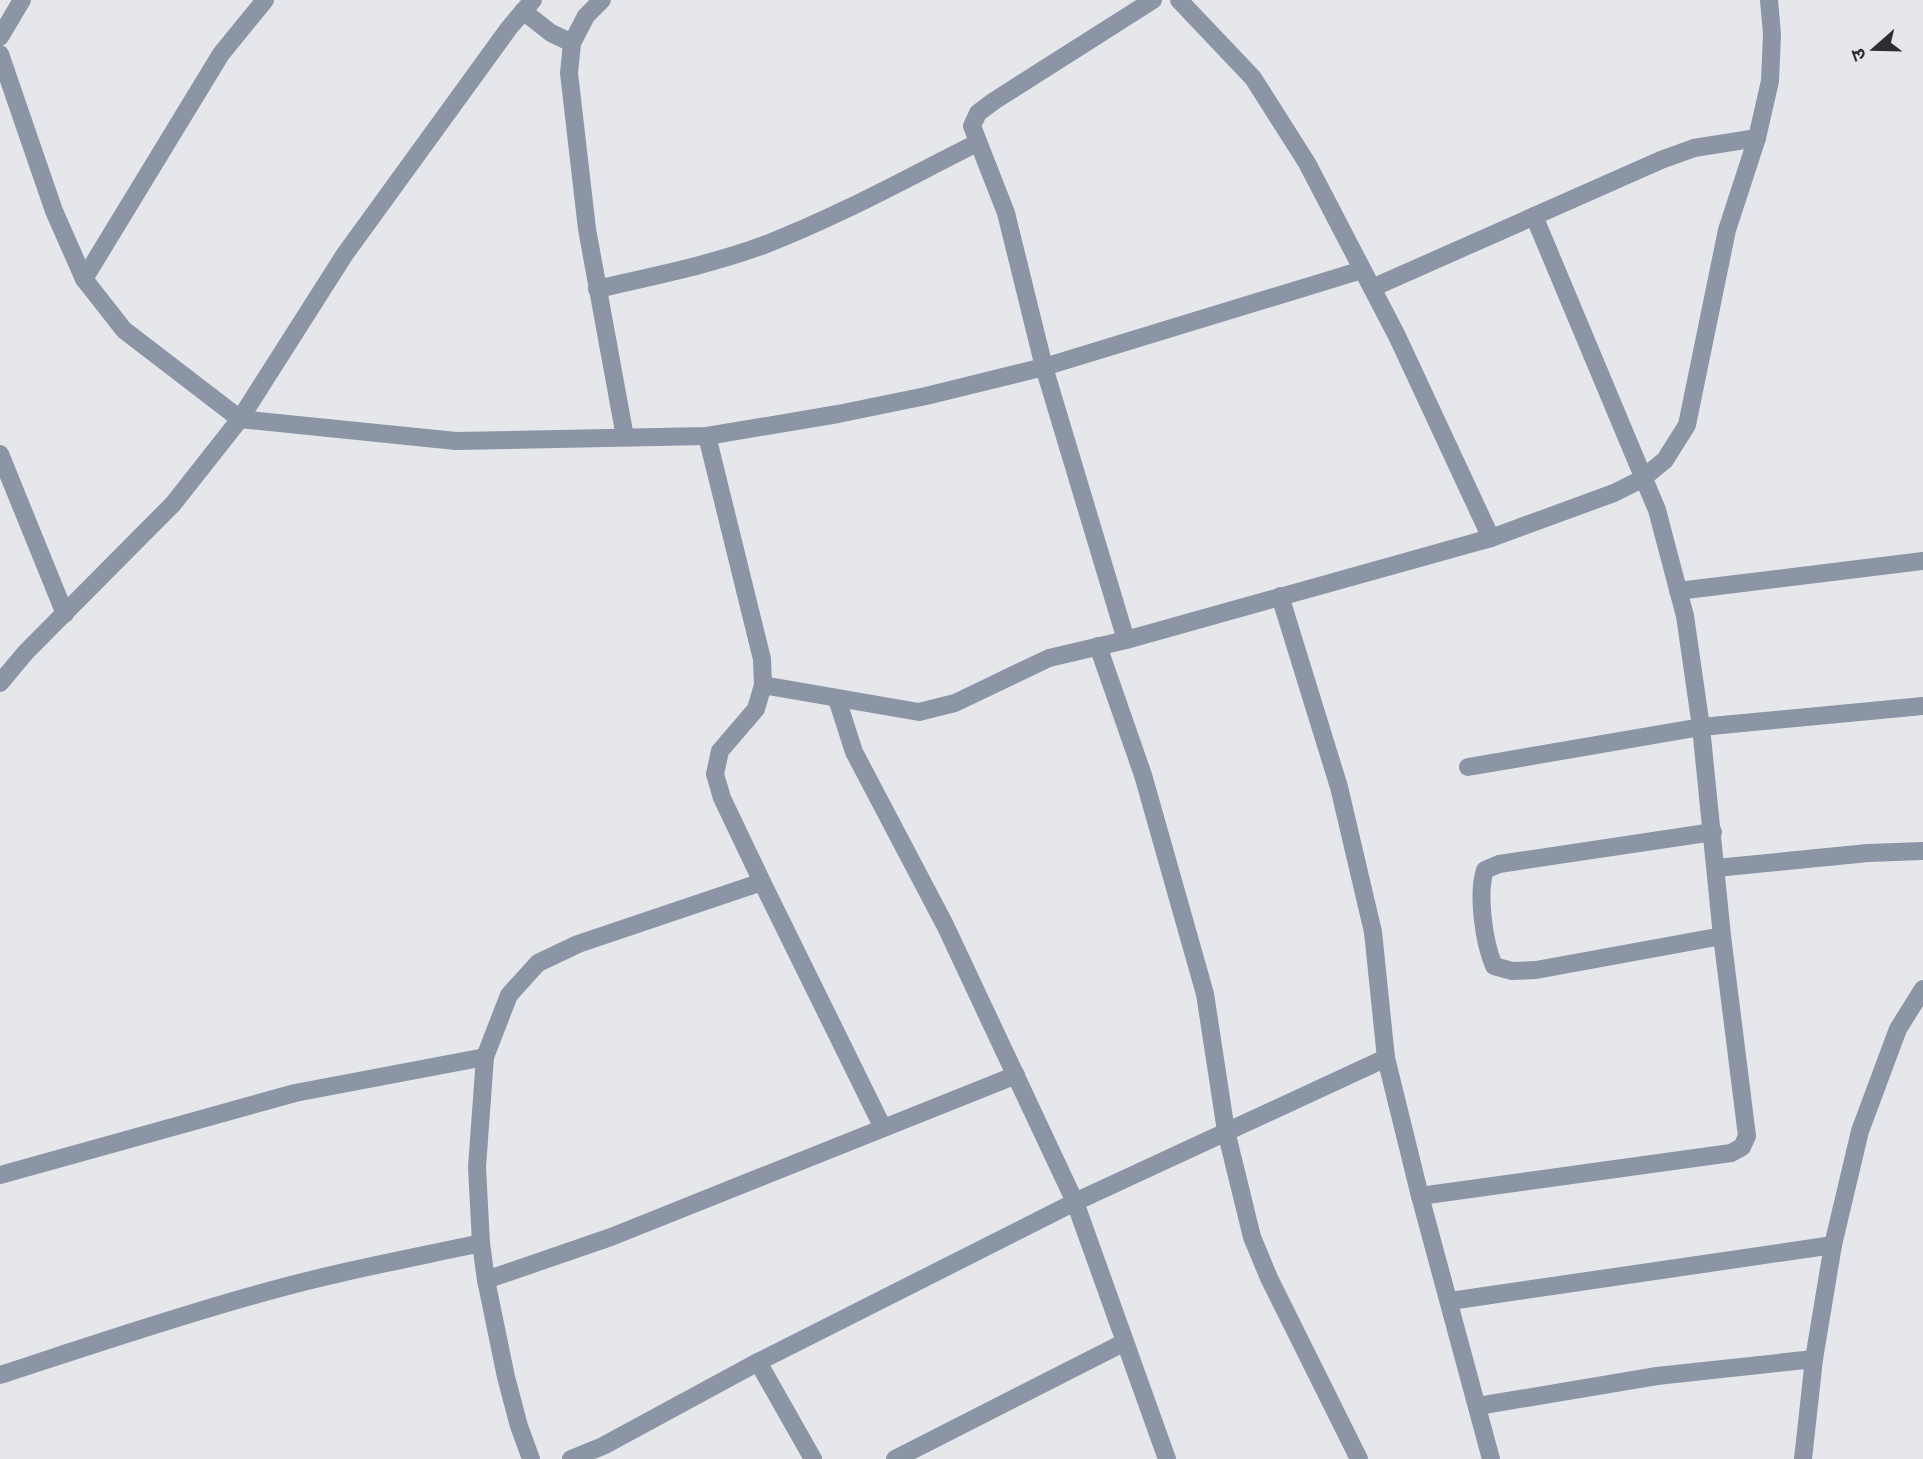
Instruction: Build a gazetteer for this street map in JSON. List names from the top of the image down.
{
  "north": "left"
}
